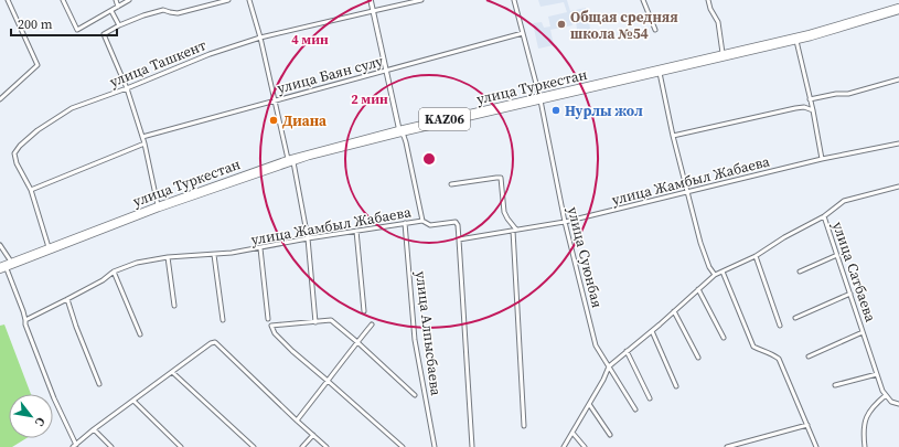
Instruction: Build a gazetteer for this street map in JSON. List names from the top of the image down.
{
  "streets": {
    "highway": ["улица Туркестан", "KАZ06"],
    "street": [
      "улица Ташкент",
      "улица Баян сулу",
      "улица Жамбыл Жабаева",
      "улица Суюнбая",
      "улица Сатбаева",
      "улица Алпысбаева"
    ]
  },
  "crossings": [
    ["улица Ташкент", "улица Туркестан"],
    ["улица Баян сулу", "улица Суюнбая"],
    ["улица Туркестан", "улица Суюнбая"],
    ["улица Жамбыл Жабаева", "улица Суюнбая"],
    ["улица Жамбыл Жабаева", "улица Алпысбаева"]
  ],
  "places": ["Общая средняя школа №54", "Нурлы жол", "Диана"],
  "scale_bar": "200 m",
  "north": "bottom right",
  "rings": ["4 мин", "2 мин"]
}
